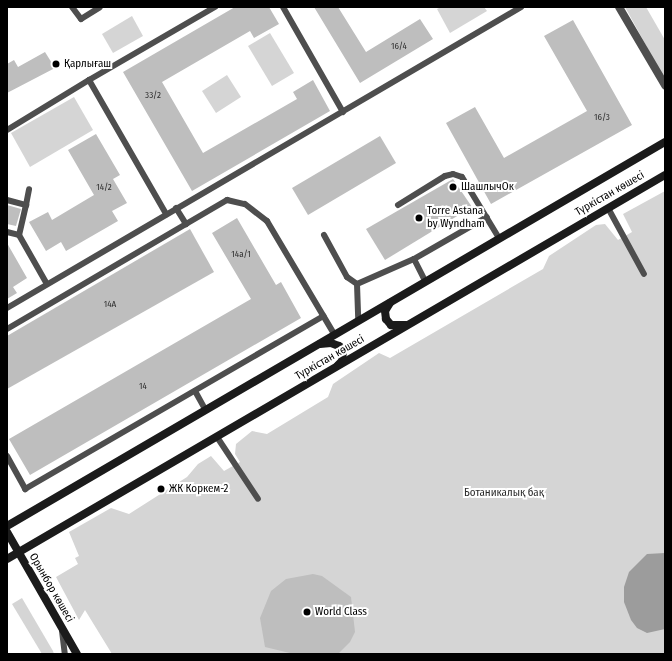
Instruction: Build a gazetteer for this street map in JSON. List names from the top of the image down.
{
  "streets": {
    "main road": ["Түркістан көшесі", "Орынбор көшесі"]
  },
  "crossings": [
    ["Түркістан көшесі", "Орынбор көшесі"]
  ],
  "parks": ["Ботаникалық бақ"],
  "places": [
    "Қарлығаш",
    "ШашлычОк",
    "Torre Astana by Wyndham",
    "ЖК Коркем-2",
    "World Class"
  ],
  "house_numbers": [
    "16/4",
    "33/2",
    "16/3",
    "14/2",
    "14а/1",
    "14А",
    "14"
  ]
}
